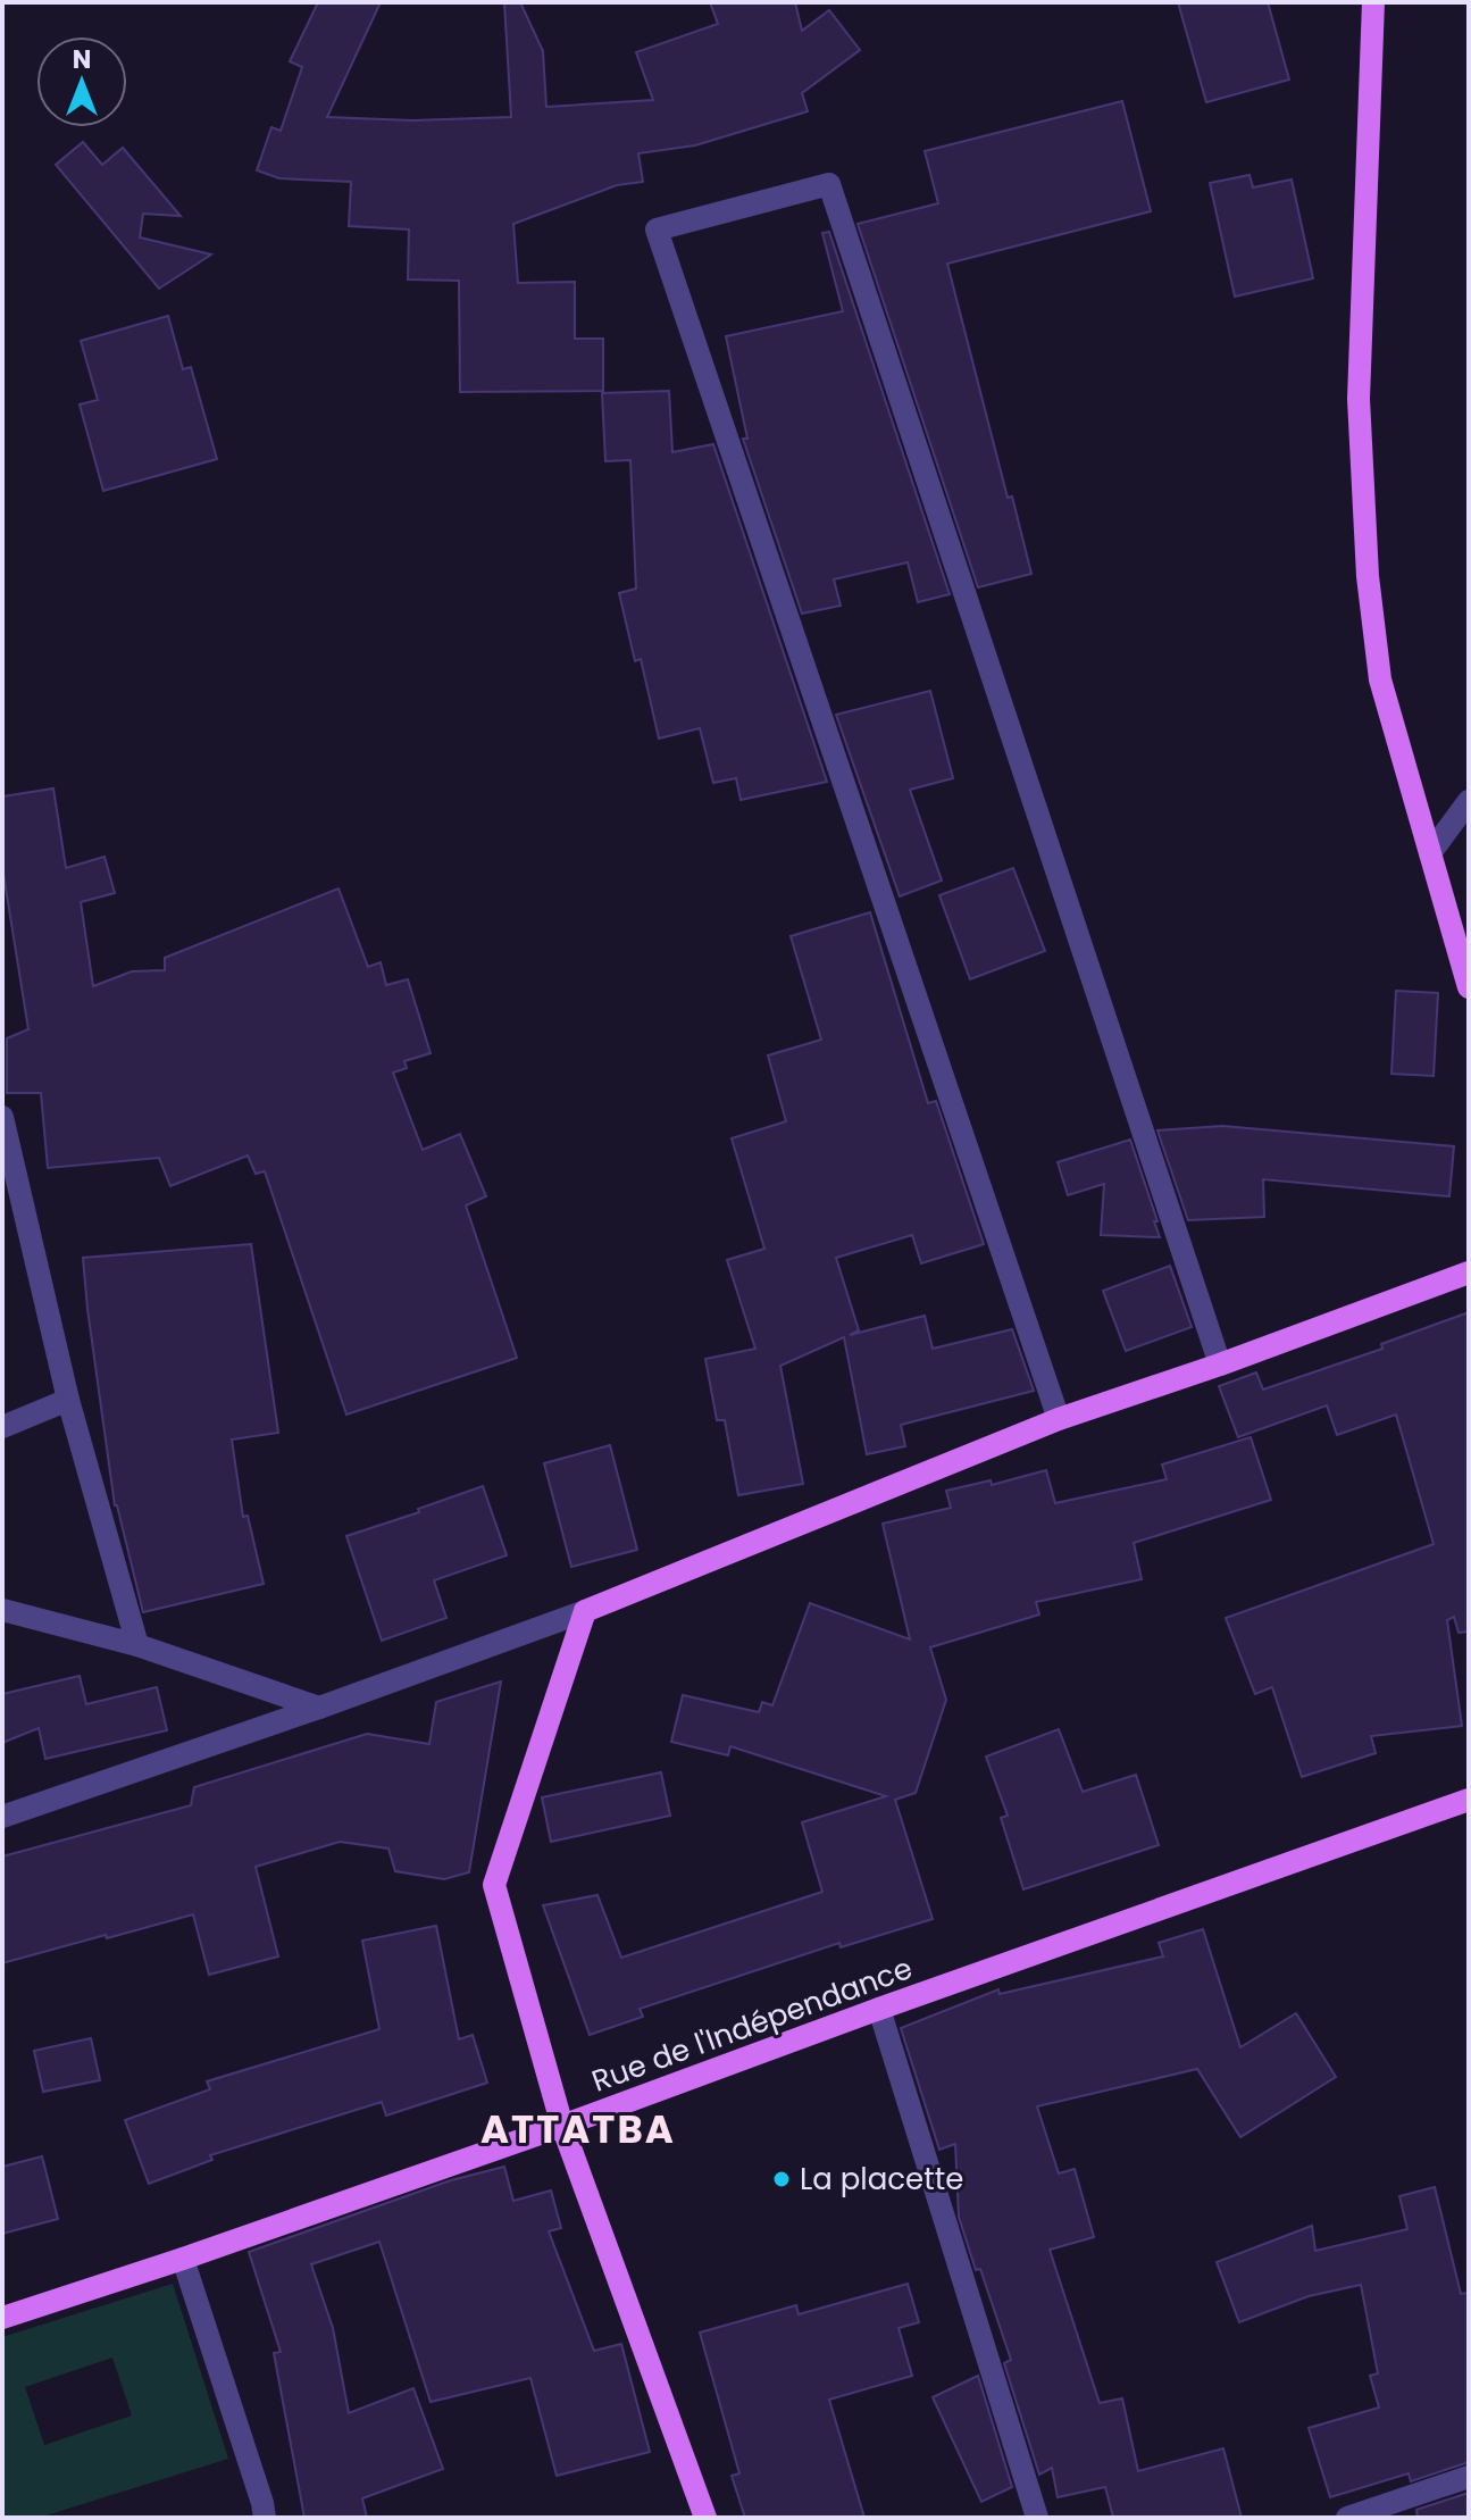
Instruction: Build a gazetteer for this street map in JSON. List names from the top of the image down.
{
  "streets": {
    "main road": ["Rue de l'Indépendance"]
  },
  "districts": ["ATTATBA"],
  "places": ["La placette"],
  "north": "top"
}
